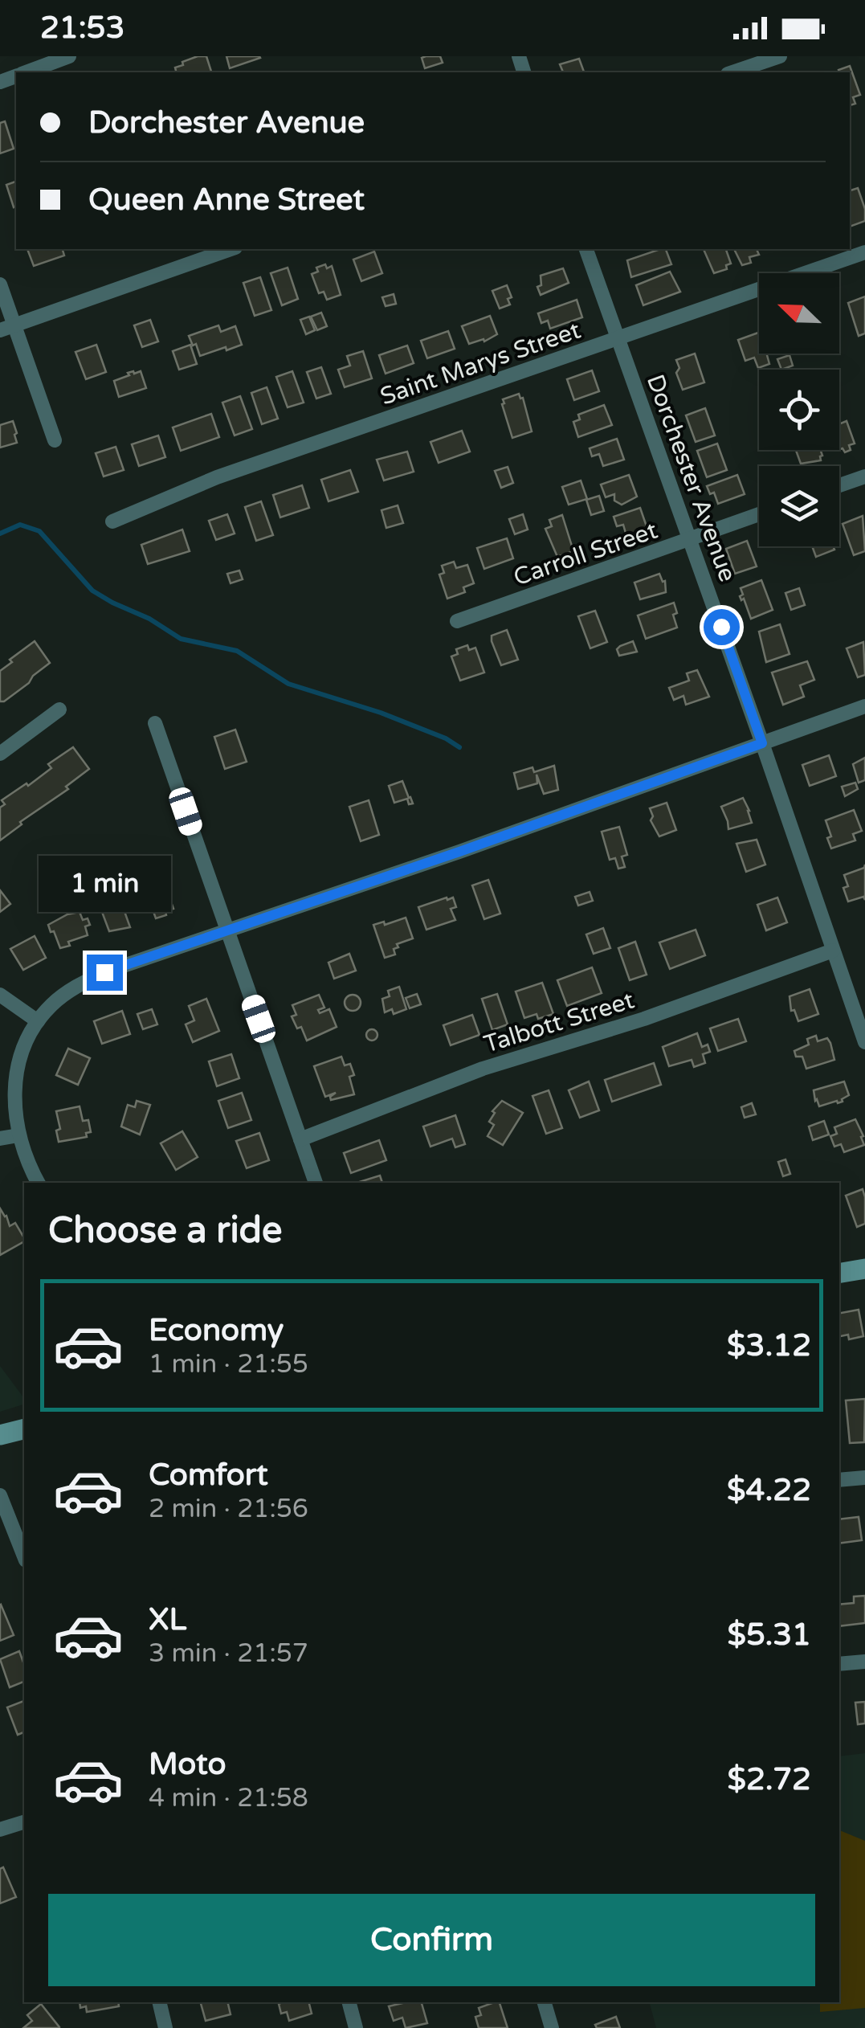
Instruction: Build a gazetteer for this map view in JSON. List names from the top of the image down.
{
  "streets": {
    "street": [
      "Saint Marys Street",
      "Dorchester Avenue",
      "Carroll Street",
      "Talbott Street"
    ]
  },
  "crossings": [
    ["Saint Marys Street", "Dorchester Avenue"],
    ["Dorchester Avenue", "Carroll Street"],
    ["Dorchester Avenue", "Talbott Street"]
  ],
  "north": "top left",
  "page": {
    "status": "21:53",
    "banner": ["Dorchester Avenue", "Queen Anne Street"],
    "bubble": "1 min",
    "heading": "Choose a ride",
    "list": [
      {
        "name": "Economy",
        "note": "1 min · 21:55",
        "value": "$3.12"
      },
      {
        "name": "Comfort",
        "note": "2 min · 21:56",
        "value": "$4.22"
      },
      {
        "name": "XL",
        "note": "3 min · 21:57",
        "value": "$5.31"
      },
      {
        "name": "Moto",
        "note": "4 min · 21:58",
        "value": "$2.72"
      }
    ],
    "buttons": "Confirm"
  }
}
